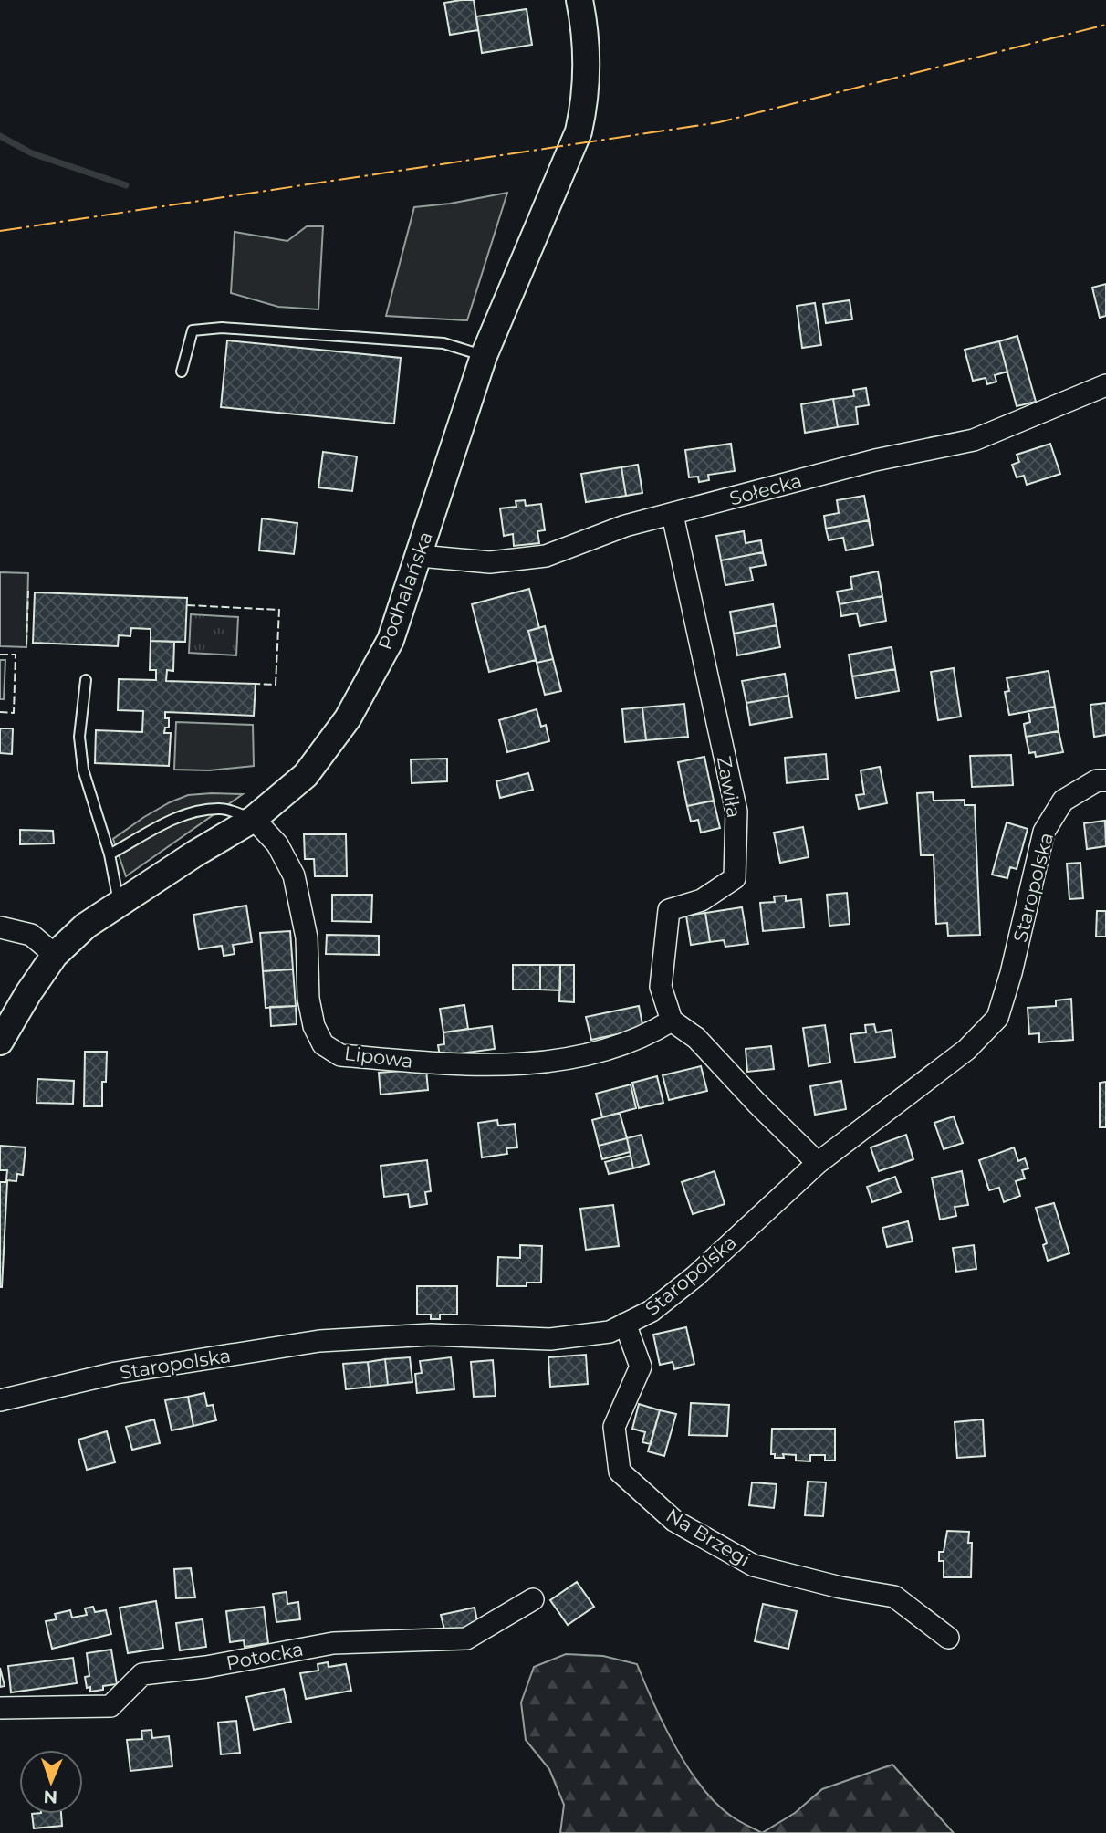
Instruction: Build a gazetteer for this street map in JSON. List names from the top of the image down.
{
  "streets": {
    "street": [
      "Sołecka",
      "Podhalańska",
      "Zawiła",
      "Staropolska",
      "Lipowa",
      "Na Brzegi",
      "Potocka"
    ]
  },
  "crossings": [
    ["Sołecka", "Podhalańska"],
    ["Sołecka", "Zawiła"],
    ["Podhalańska", "Lipowa"],
    ["Zawiła", "Lipowa"],
    ["Staropolska", "Na Brzegi"]
  ],
  "north": "bottom"
}
